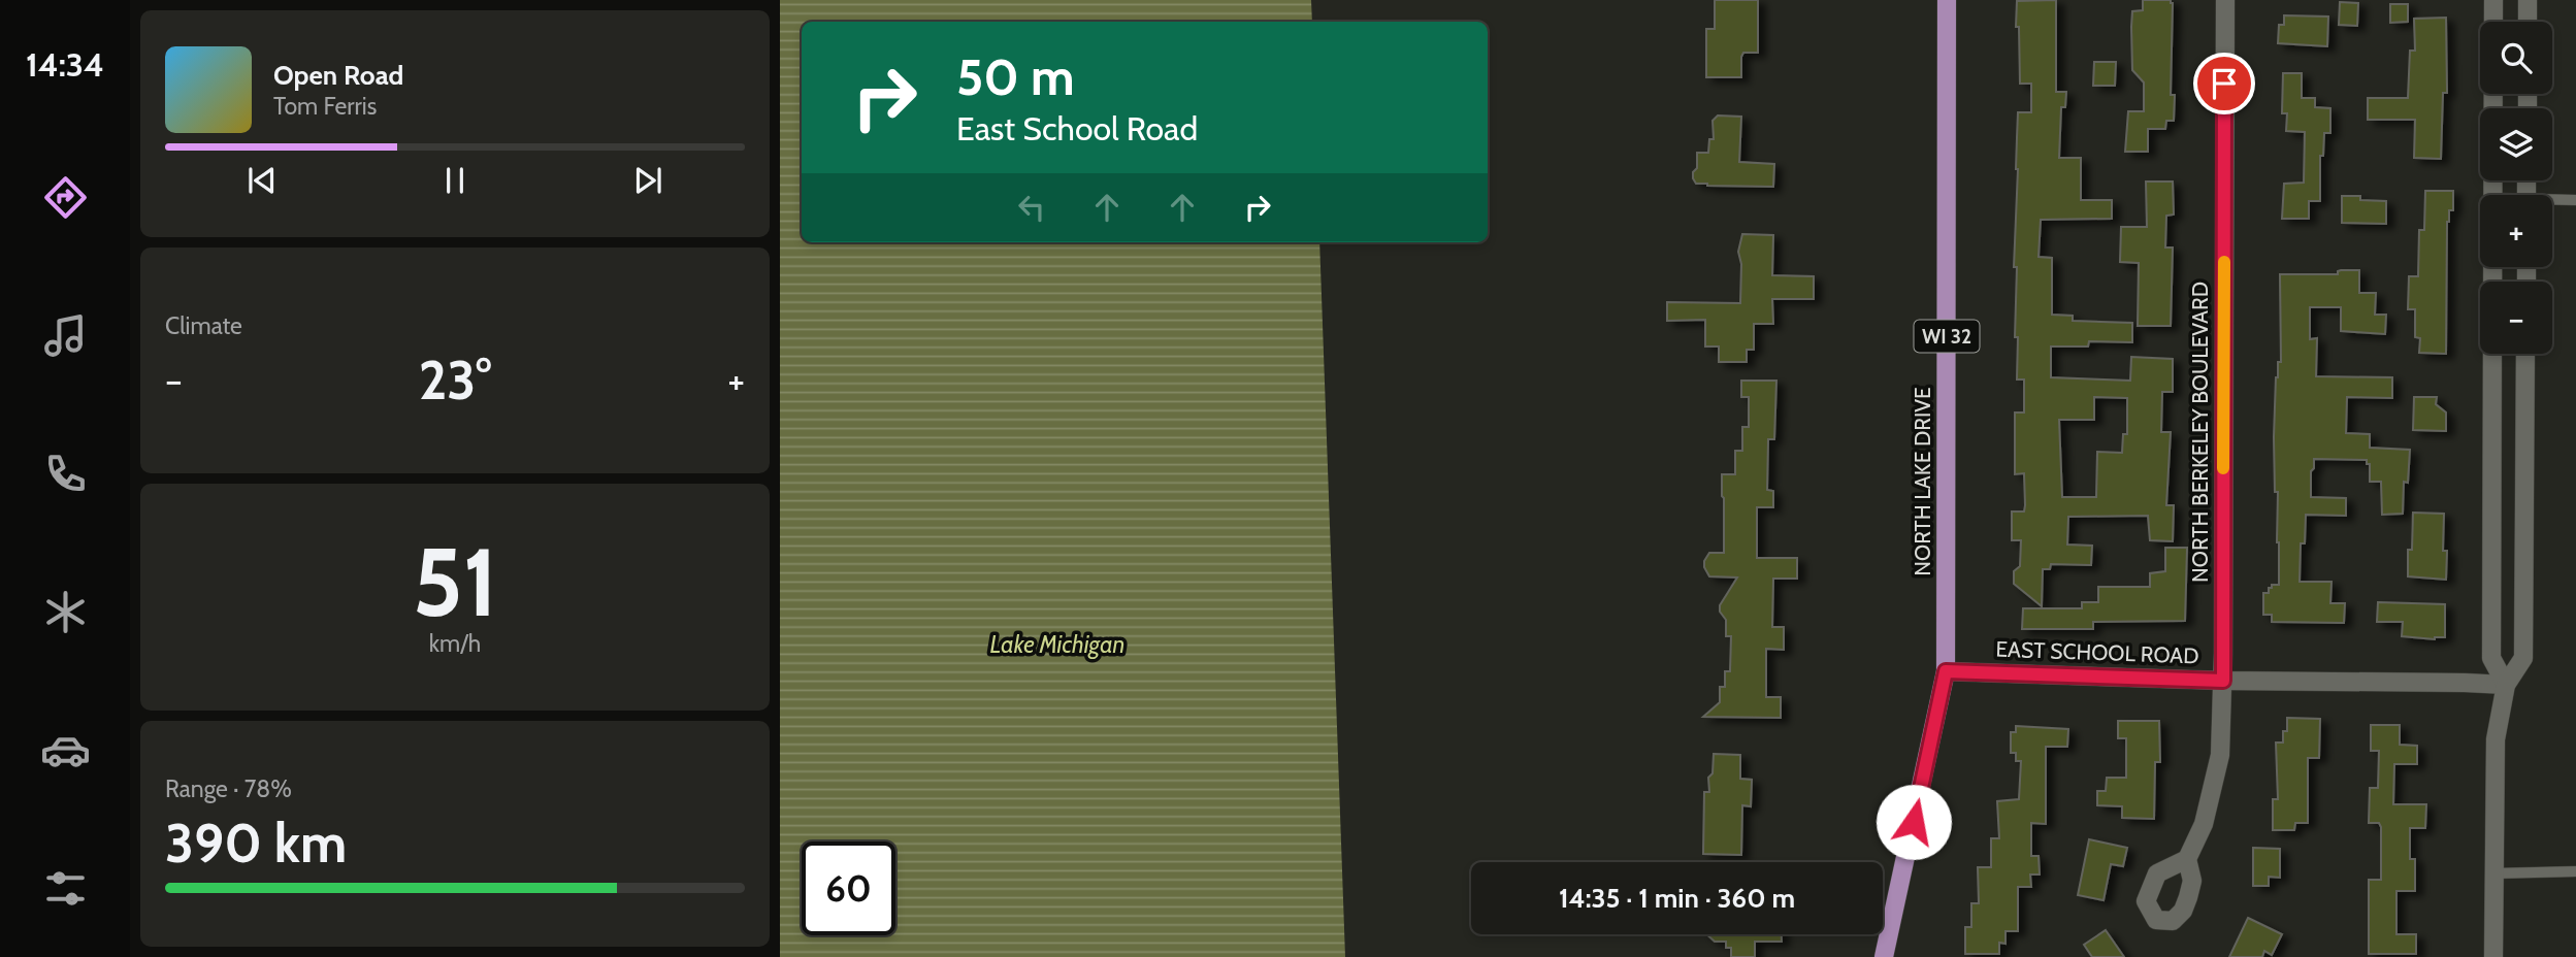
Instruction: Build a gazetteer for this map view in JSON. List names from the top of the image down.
{
  "streets": {
    "main road": ["WI 32", "NORTH LAKE DRIVE"],
    "street": ["NORTH BERKELEY BOULEVARD", "EAST SCHOOL ROAD"]
  },
  "crossings": [
    ["NORTH BERKELEY BOULEVARD", "EAST SCHOOL ROAD"],
    ["NORTH LAKE DRIVE", "EAST SCHOOL ROAD"]
  ],
  "water": ["Lake Michigan"],
  "page": {
    "tabs": "14:34",
    "map_buttons": ["+", "−"],
    "turn": ["50 m", "East School Road"],
    "song": ["Open Road", "Tom Ferris"],
    "tile": [
      "Climate",
      ["51", "km/h"],
      ["Range · 78%", "390 km"]
    ],
    "heat": ["−", "23°", "+"],
    "limit": "60",
    "trip": "14:35 · 1 min · 360 m"
  }
}
